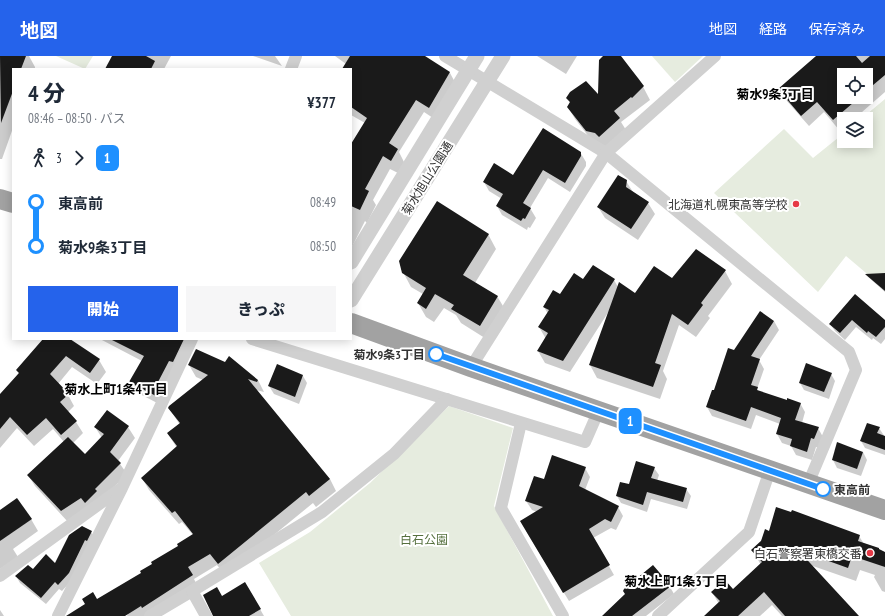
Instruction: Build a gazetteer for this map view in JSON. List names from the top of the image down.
{
  "streets": {
    "street": ["菊水旭山公園通"]
  },
  "districts": ["菊水9条3丁目", "菊水上町1条4丁目", "菊水上町1条3丁目"],
  "parks": ["白石公園"],
  "places": [
    "北海道札幌東高等学校",
    "菊水9条3丁目",
    "東高前",
    "白石警察署東橋交番"
  ],
  "lines": ["bus line 1"],
  "page": {
    "header": "地図",
    "nav": ["地図", "経路", "保存済み"],
    "on_map": "1",
    "heading": ["4 分", "08:46 – 08:50 · バス", "¥377"],
    "legs": ["3", "1"],
    "list": [
      {
        "name": "東高前",
        "value": "08:49"
      },
      {
        "name": "菊水9条3丁目",
        "value": "08:50"
      }
    ],
    "buttons": ["開始", "きっぷ"]
  }
}
